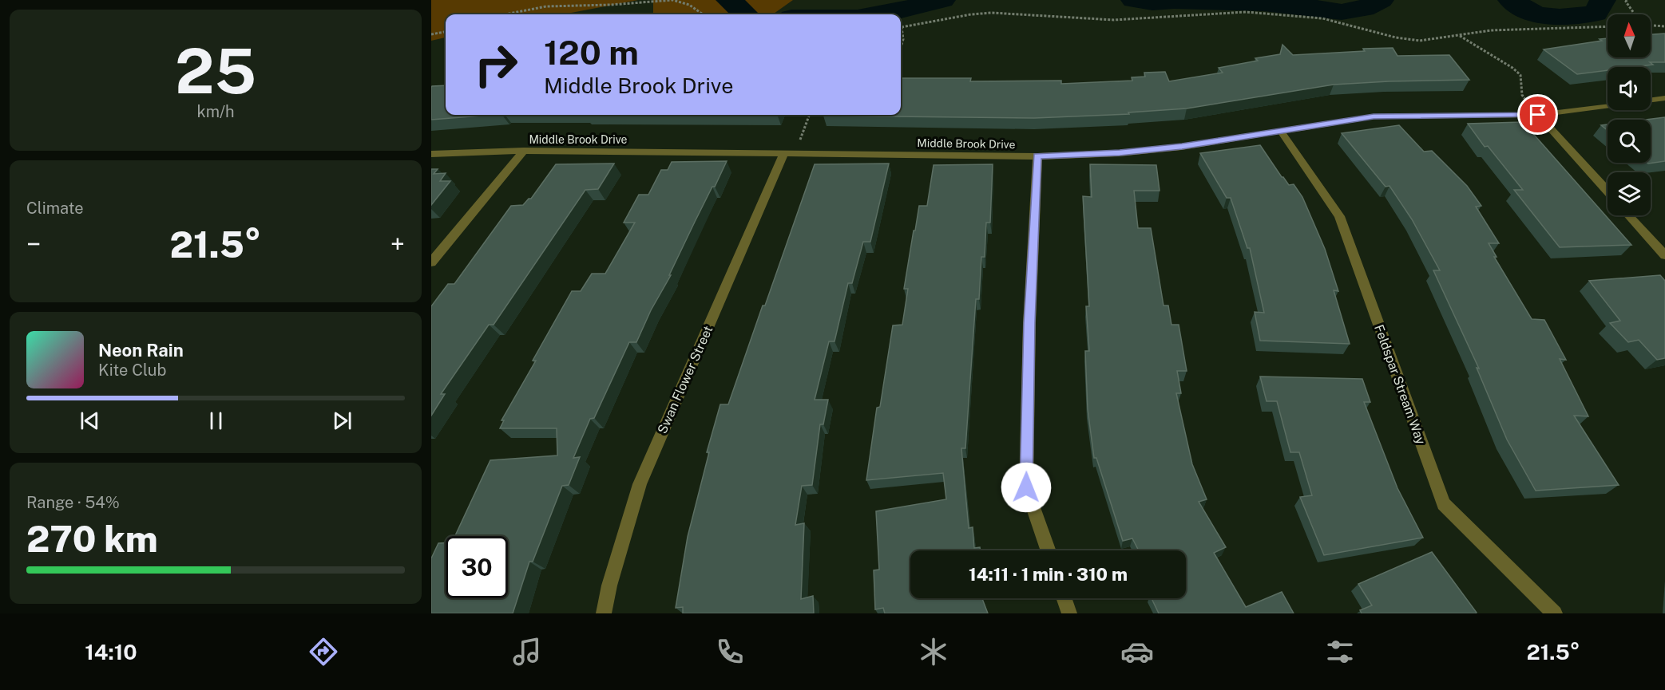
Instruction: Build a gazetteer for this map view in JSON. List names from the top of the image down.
{
  "streets": {
    "street": ["Middle Brook Drive", "Swan Flower Street", "Feldspar Stream Way"]
  },
  "crossings": [
    ["Middle Brook Drive", "Swan Flower Street"],
    ["Middle Brook Drive", "Feldspar Stream Way"]
  ],
  "north": "top",
  "page": {
    "tile": [
      ["25", "km/h"],
      "Climate",
      ["Range · 54%", "270 km"]
    ],
    "turn": ["120 m", "Middle Brook Drive"],
    "heat": ["−", "21.5°", "+"],
    "song": ["Neon Rain", "Kite Club"],
    "limit": "30",
    "trip": "14:11 · 1 min · 310 m",
    "tabs": ["14:10", "21.5°"]
  }
}
